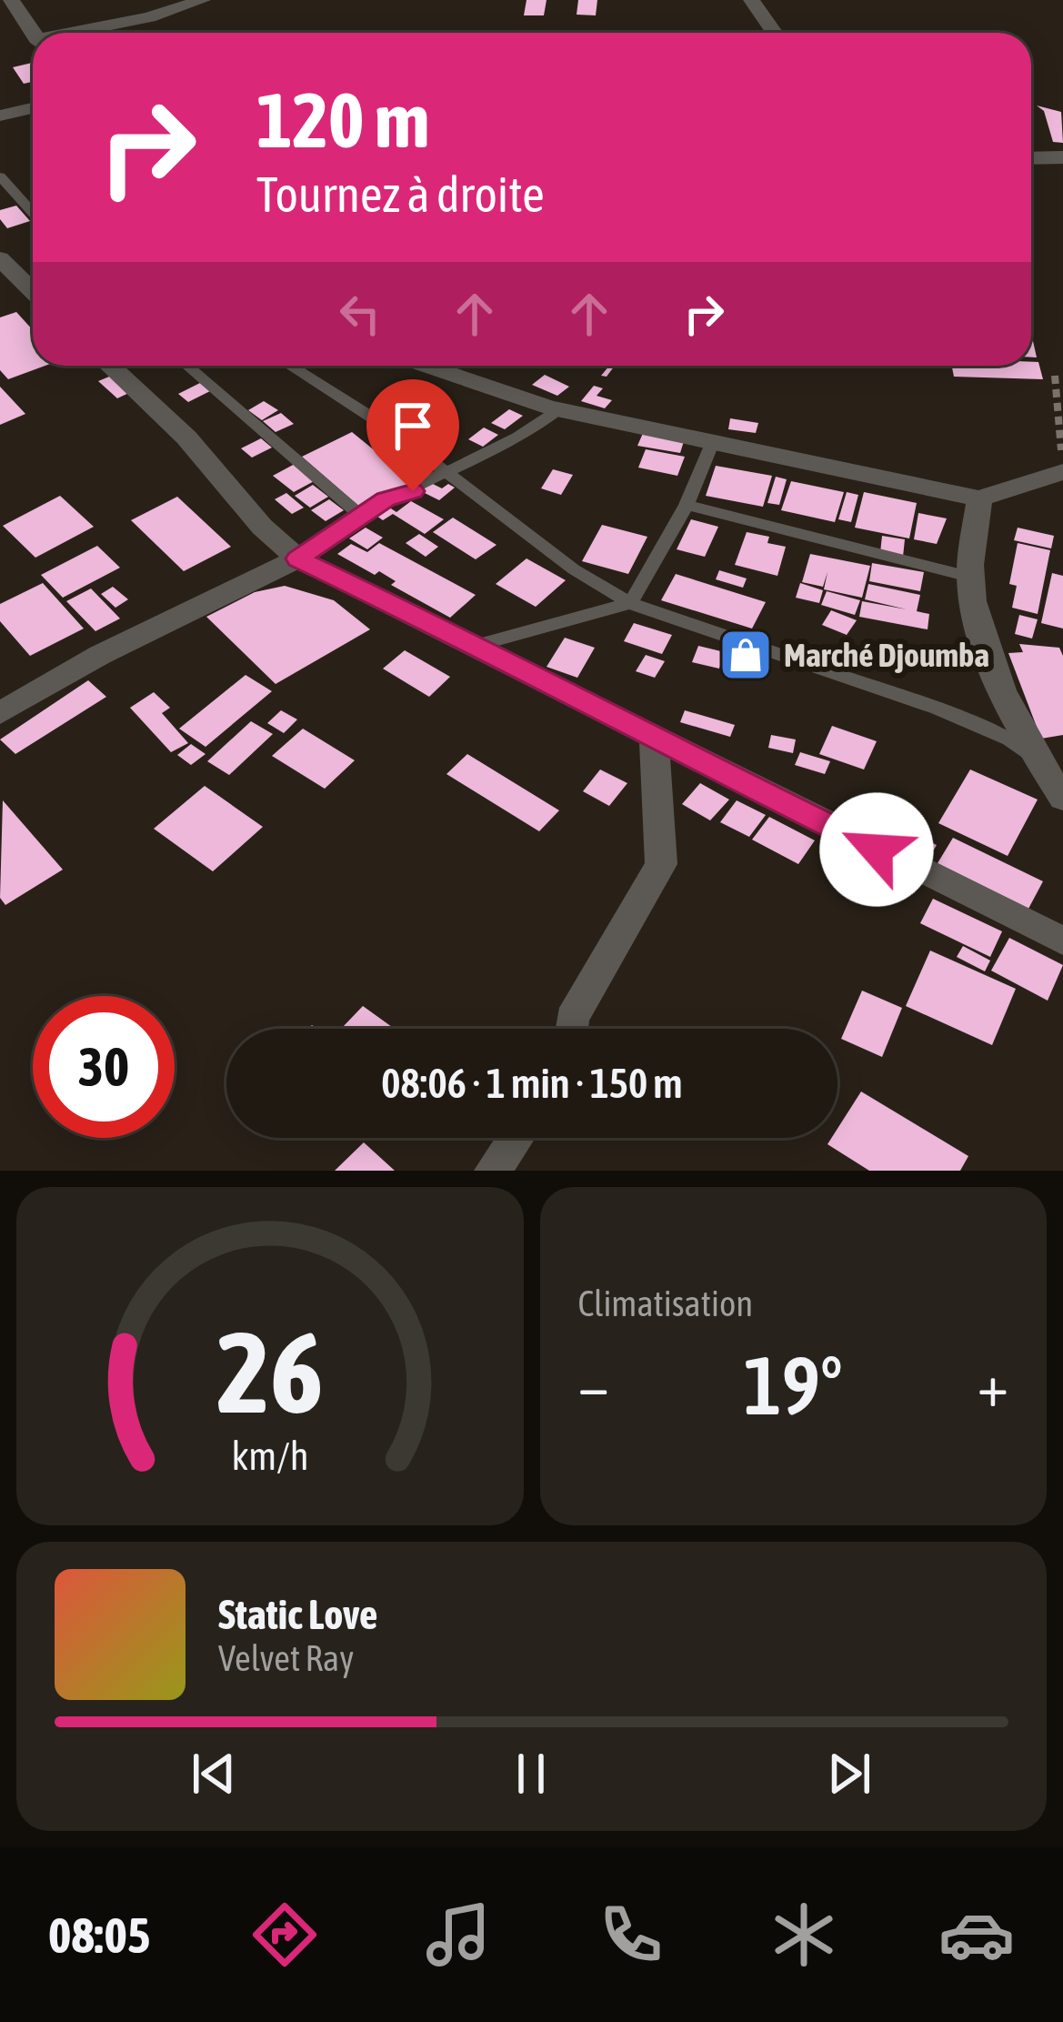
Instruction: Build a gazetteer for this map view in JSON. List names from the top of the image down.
{
  "places": {
    "shop": ["Marché Djoumba"]
  },
  "page": {
    "turn": ["120 m", "Tournez à droite"],
    "limit": "30",
    "trip": "08:06 · 1 min · 150 m",
    "tile": "Climatisation",
    "heat": ["−", "19°", "+"],
    "song": ["Static Love", "Velvet Ray"],
    "tabs": "08:05",
    "gauge": ["26", "km/h"]
  }
}
